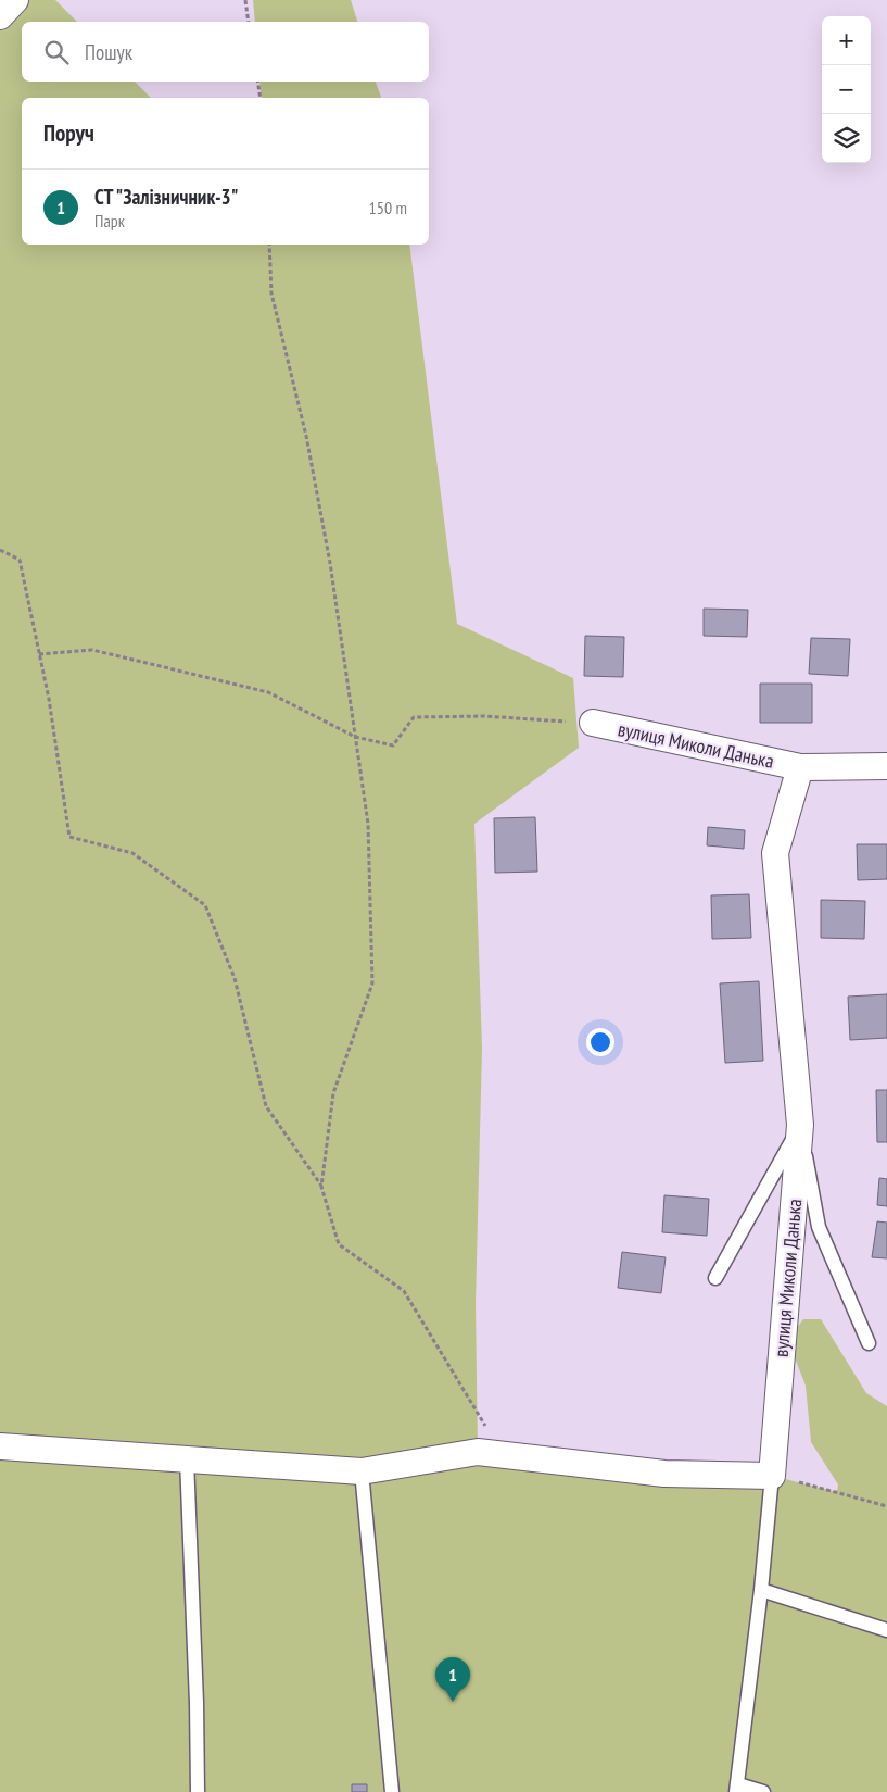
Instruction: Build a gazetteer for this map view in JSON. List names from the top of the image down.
{
  "streets": {
    "street": ["вулиця Миколи Данька"]
  },
  "page": {
    "map_buttons": ["+", "−"],
    "search": "Пошук",
    "heading": "Поруч",
    "list": [
      {
        "mark": "1",
        "name": "СТ \"Залізничник-3\"",
        "note": "Парк",
        "value": "150 m"
      }
    ],
    "pins": "1"
  }
}
